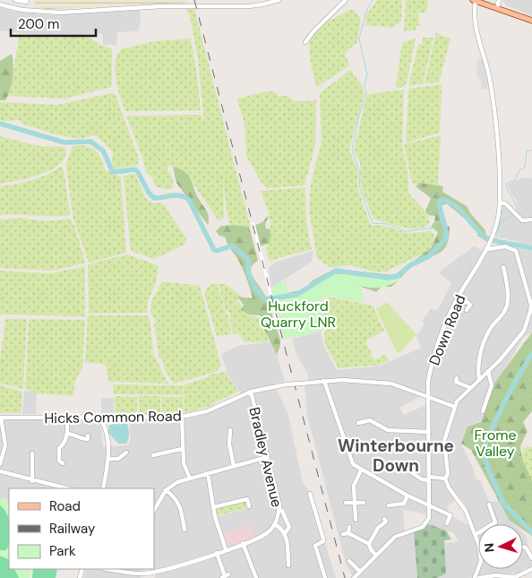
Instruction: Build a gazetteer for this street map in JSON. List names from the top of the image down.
{
  "streets": {
    "street": ["Down Road", "Hicks Common Road", "Bradley Avenue"]
  },
  "crossings": [
    ["Down Road", "Hicks Common Road"],
    ["Hicks Common Road", "Bradley Avenue"]
  ],
  "districts": ["Winterbourne Down"],
  "parks": ["Huckford Quarry LNR", "Frome Valley"],
  "legend": ["Road", "Railway", "Park"],
  "scale_bar": "200 m",
  "north": "left"
}
